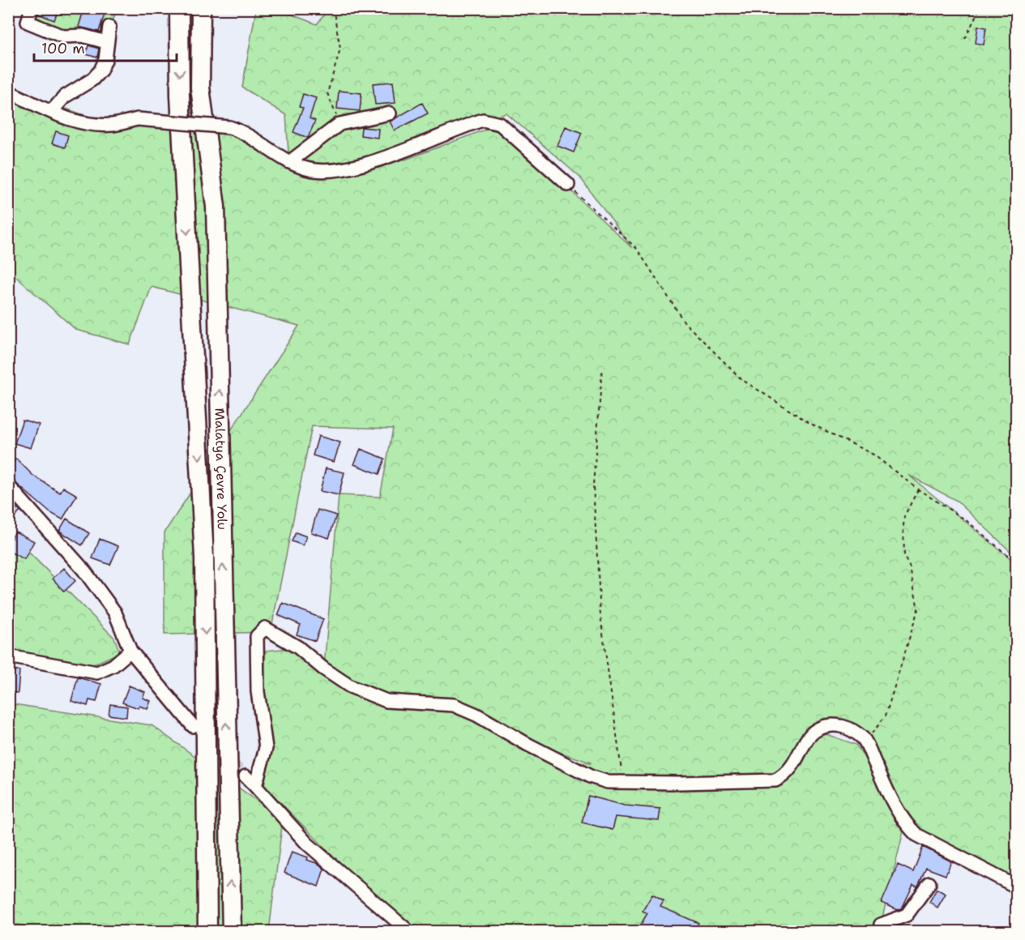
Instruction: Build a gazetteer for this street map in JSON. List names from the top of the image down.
{
  "streets": {
    "highway": ["Malatya Çevre Yolu"]
  },
  "scale_bar": "100 m"
}
